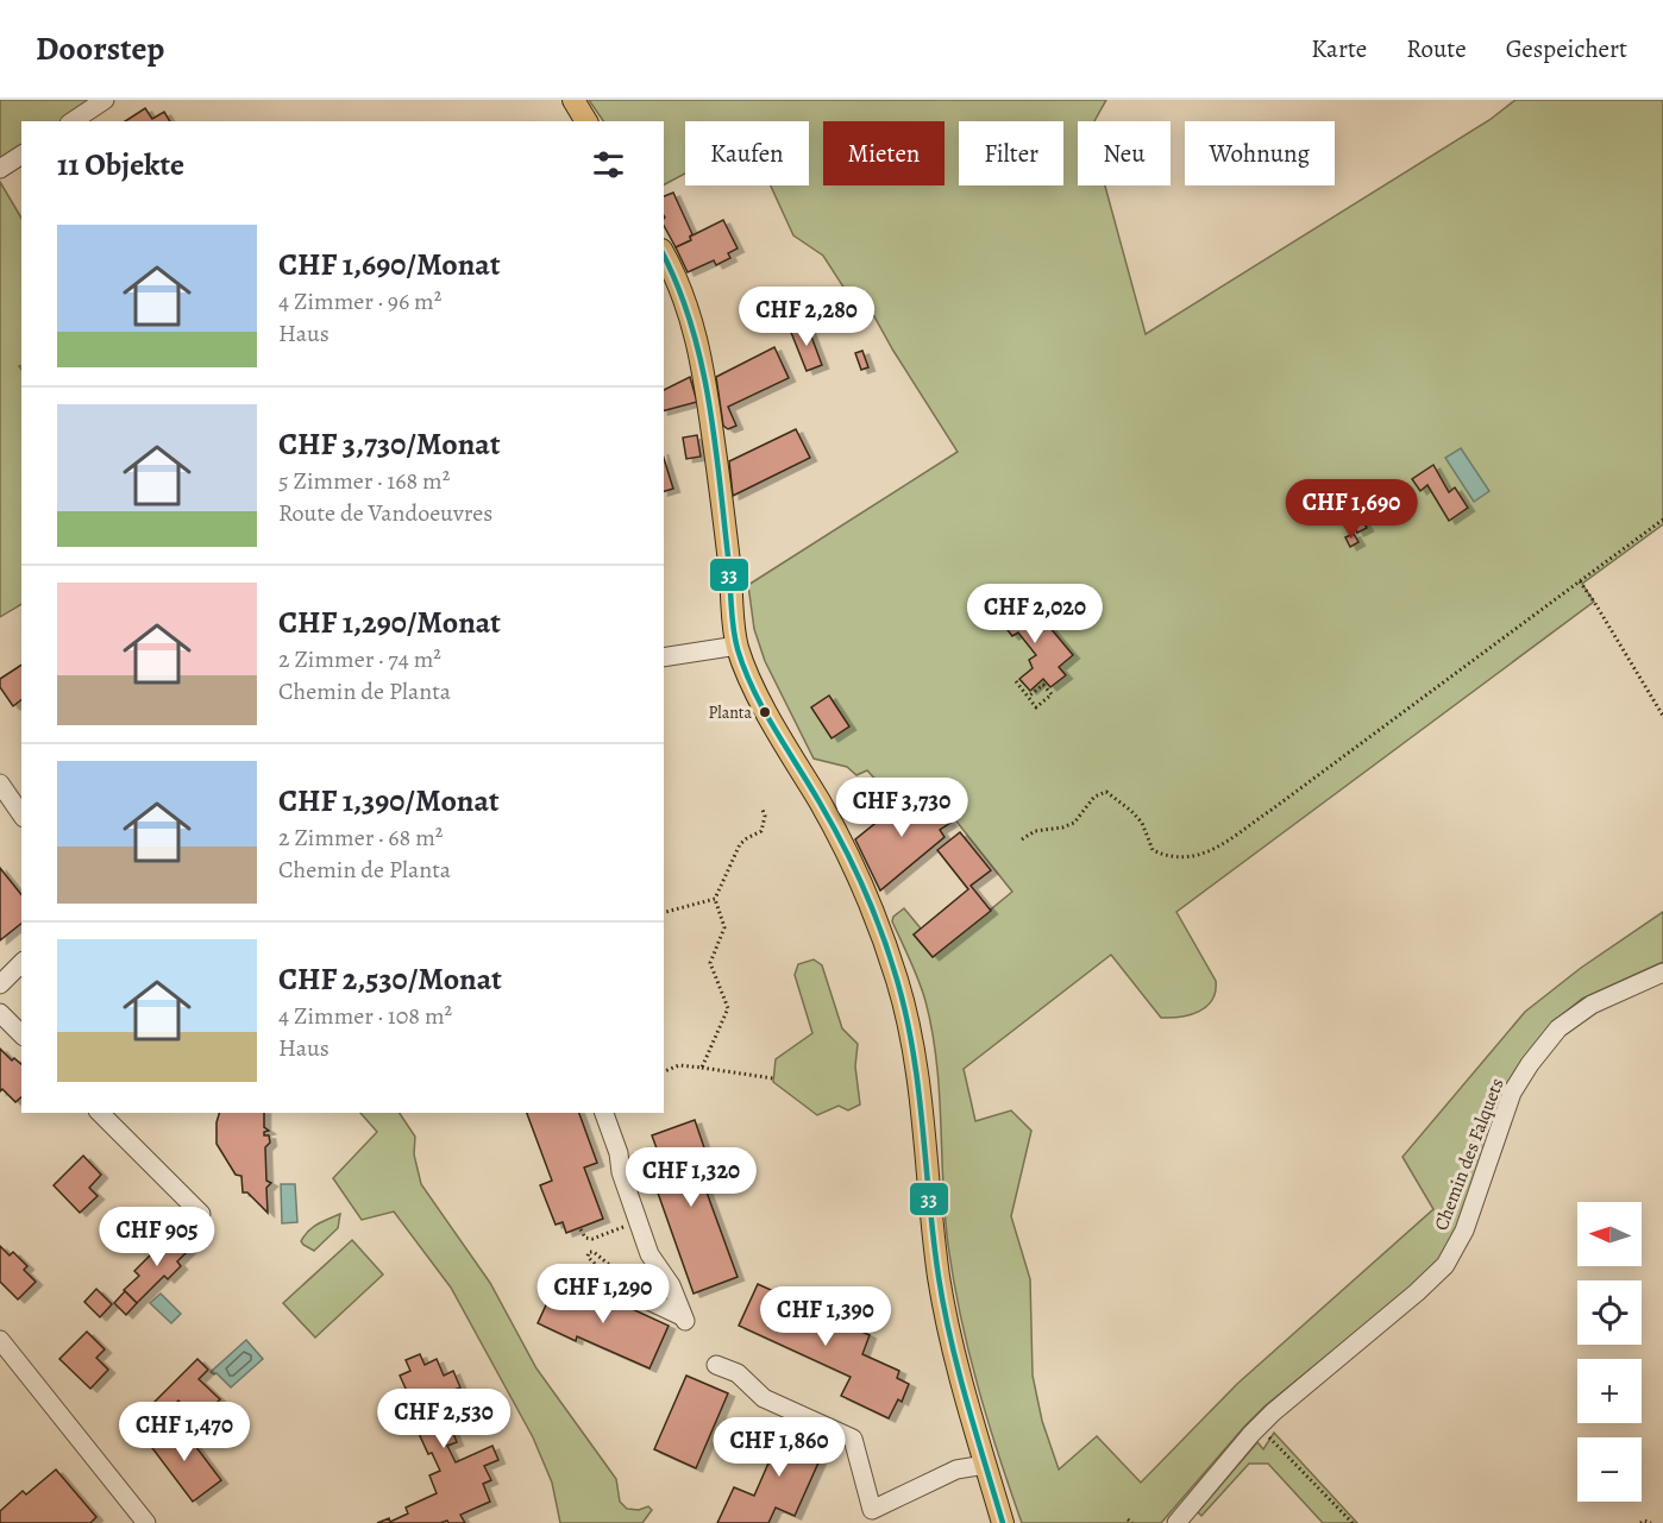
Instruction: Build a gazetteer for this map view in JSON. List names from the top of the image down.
{
  "streets": {
    "street": ["Chemin des Falquets"]
  },
  "places": ["Planta"],
  "lines": ["transit line 33"],
  "north": "left",
  "page": {
    "header": "Doorstep",
    "nav": ["Karte", "Route", "Gespeichert"],
    "chip": [
      "Kaufen",
      "Mieten",
      "Filter",
      "Neu",
      "Wohnung"
    ],
    "heading": "11 Objekte",
    "list": [
      {
        "name": "CHF 1,690/Monat",
        "note": "4 Zimmer · 96 m² · Haus"
      },
      {
        "name": "CHF 3,730/Monat",
        "note": "5 Zimmer · 168 m² · Route de Vandoeuvres"
      },
      {
        "name": "CHF 1,290/Monat",
        "note": "2 Zimmer · 74 m² · Chemin de Planta"
      },
      {
        "name": "CHF 1,390/Monat",
        "note": "2 Zimmer · 68 m² · Chemin de Planta"
      },
      {
        "name": "CHF 2,530/Monat",
        "note": "4 Zimmer · 108 m² · Haus"
      }
    ],
    "price": [
      "CHF 2,280",
      "CHF 1,690",
      "CHF 2,020",
      "CHF 3,730",
      "CHF 1,320",
      "CHF 905",
      "CHF 1,290",
      "CHF 1,390",
      "CHF 2,530",
      "CHF 1,470",
      "CHF 1,860"
    ],
    "map_buttons": ["+", "−"]
  }
}
